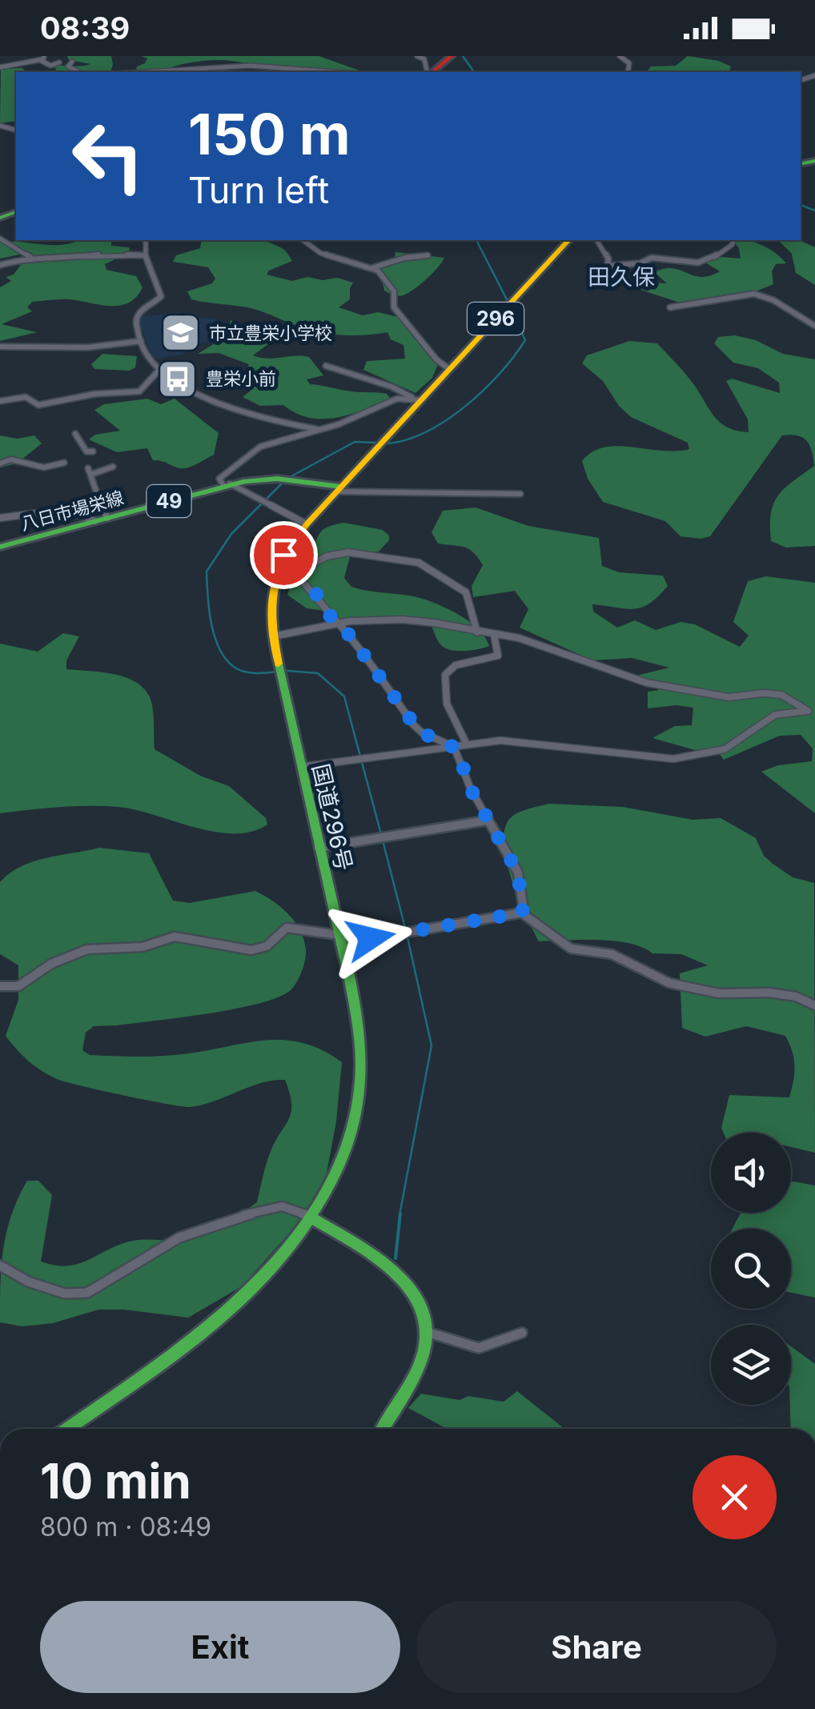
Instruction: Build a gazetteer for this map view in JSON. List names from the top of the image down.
{
  "streets": {
    "main road": [
      "296",
      "49",
      "八日市場栄線",
      "国道296号"
    ]
  },
  "crossings": [
    ["八日市場栄線", "国道296号"]
  ],
  "districts": ["田久保"],
  "places": {
    "school or university": ["市立豊栄小学校"],
    "bus stop": ["豊栄小前"]
  },
  "page": {
    "status": "08:39",
    "turn": ["150 m", "Turn left"],
    "heading": ["10 min", "800 m · 08:49"],
    "buttons": ["Exit", "Share"]
  }
}
